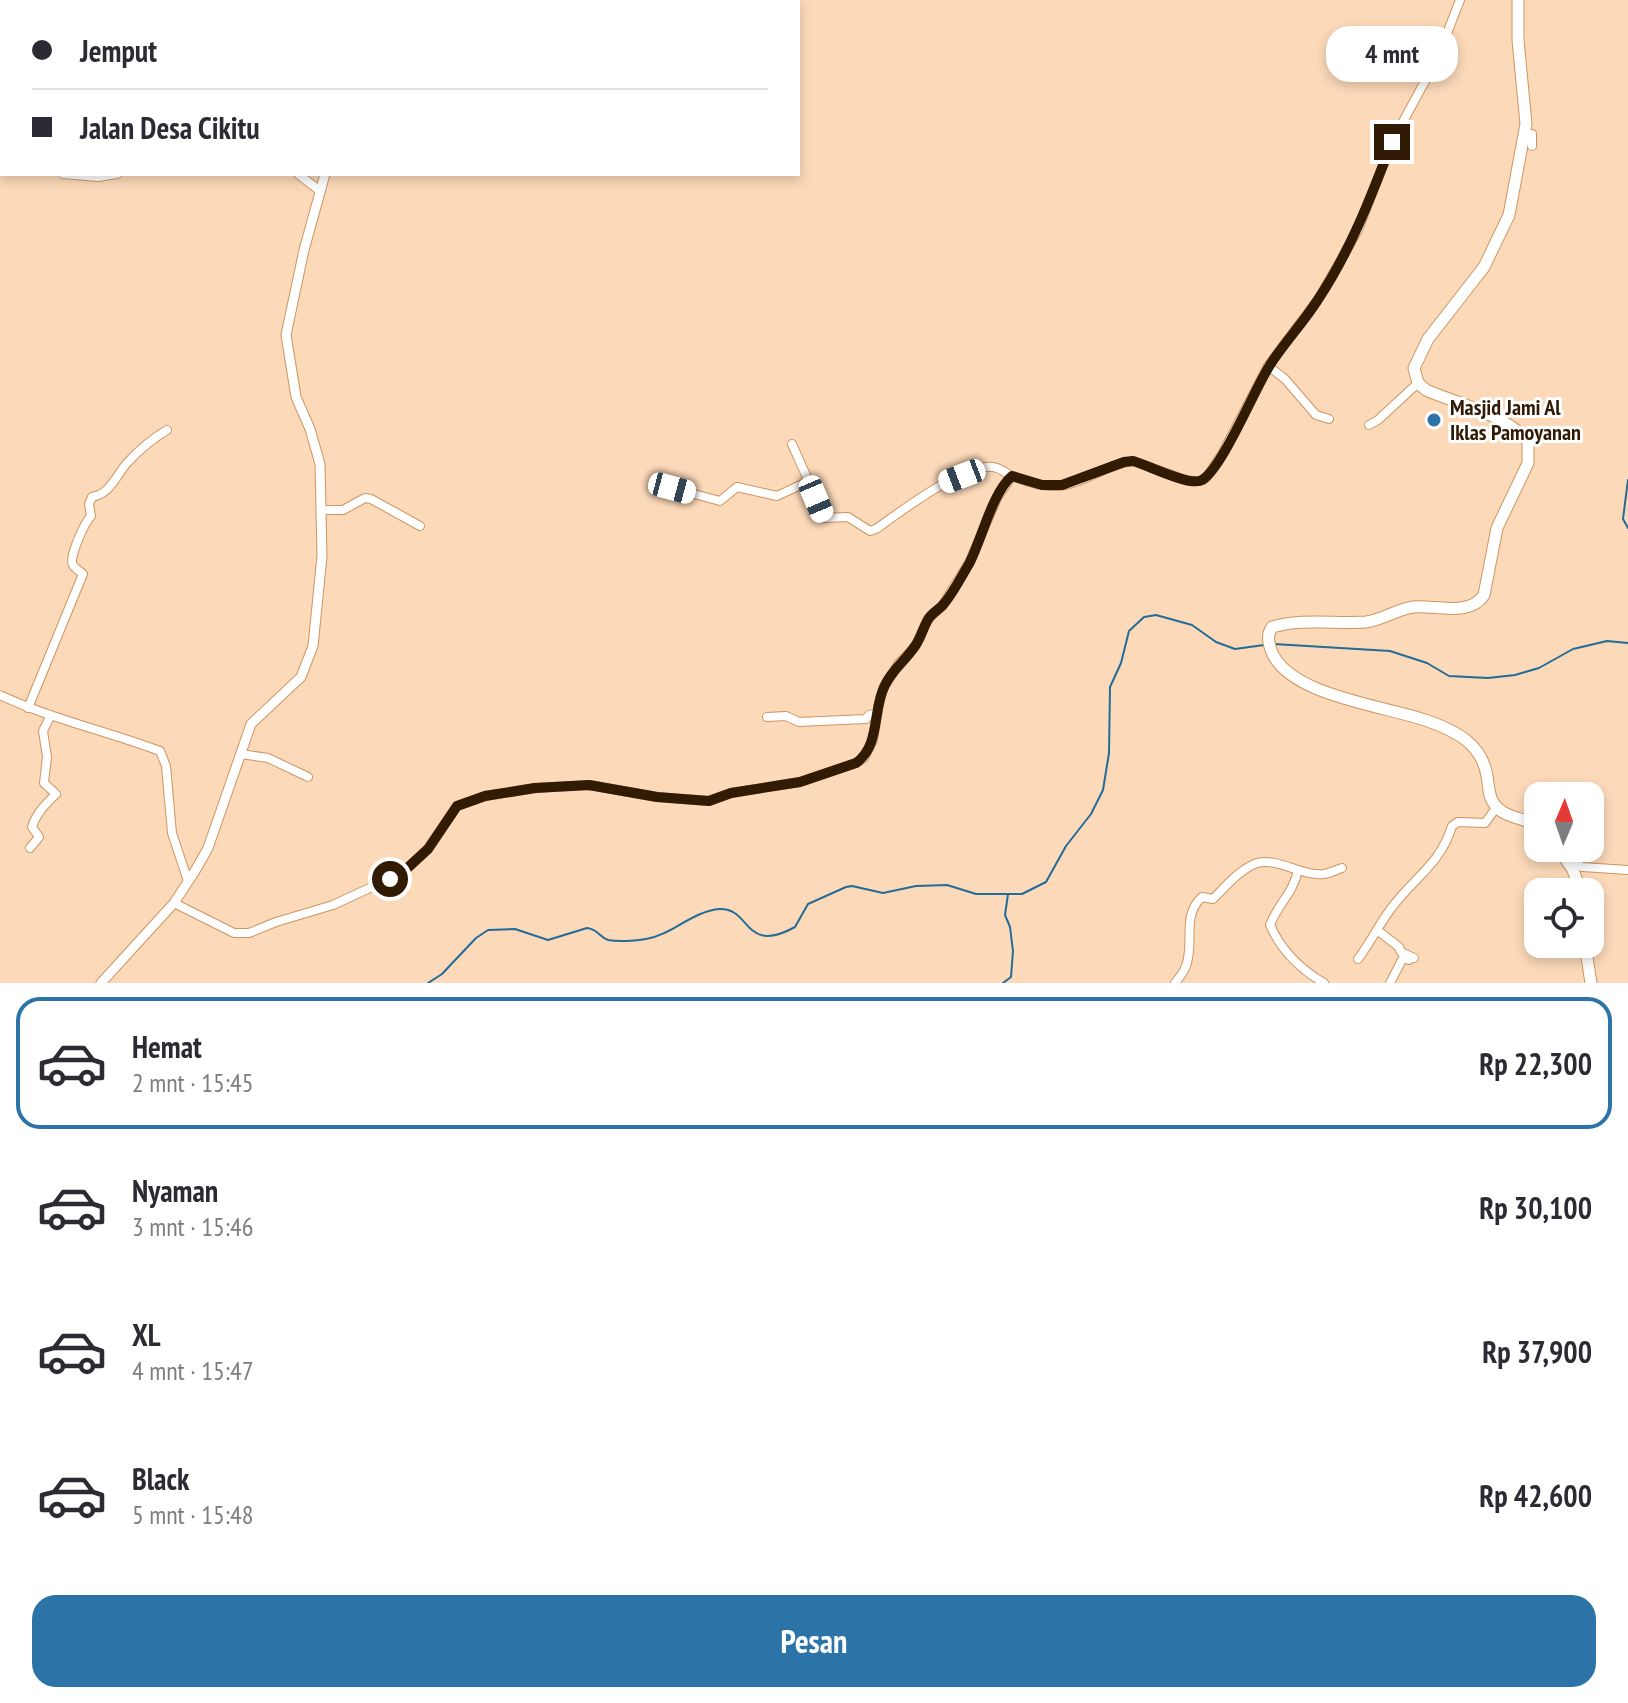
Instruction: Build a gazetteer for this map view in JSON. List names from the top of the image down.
{
  "places": ["Masjid Jami Al Iklas Pamoyanan"],
  "north": "top",
  "page": {
    "banner": ["Jemput", "Jalan Desa Cikitu"],
    "bubble": "4 mnt",
    "list": [
      {
        "name": "Hemat",
        "note": "2 mnt · 15:45",
        "value": "Rp 22,300"
      },
      {
        "name": "Nyaman",
        "note": "3 mnt · 15:46",
        "value": "Rp 30,100"
      },
      {
        "name": "XL",
        "note": "4 mnt · 15:47",
        "value": "Rp 37,900"
      },
      {
        "name": "Black",
        "note": "5 mnt · 15:48",
        "value": "Rp 42,600"
      }
    ],
    "buttons": "Pesan"
  }
}
